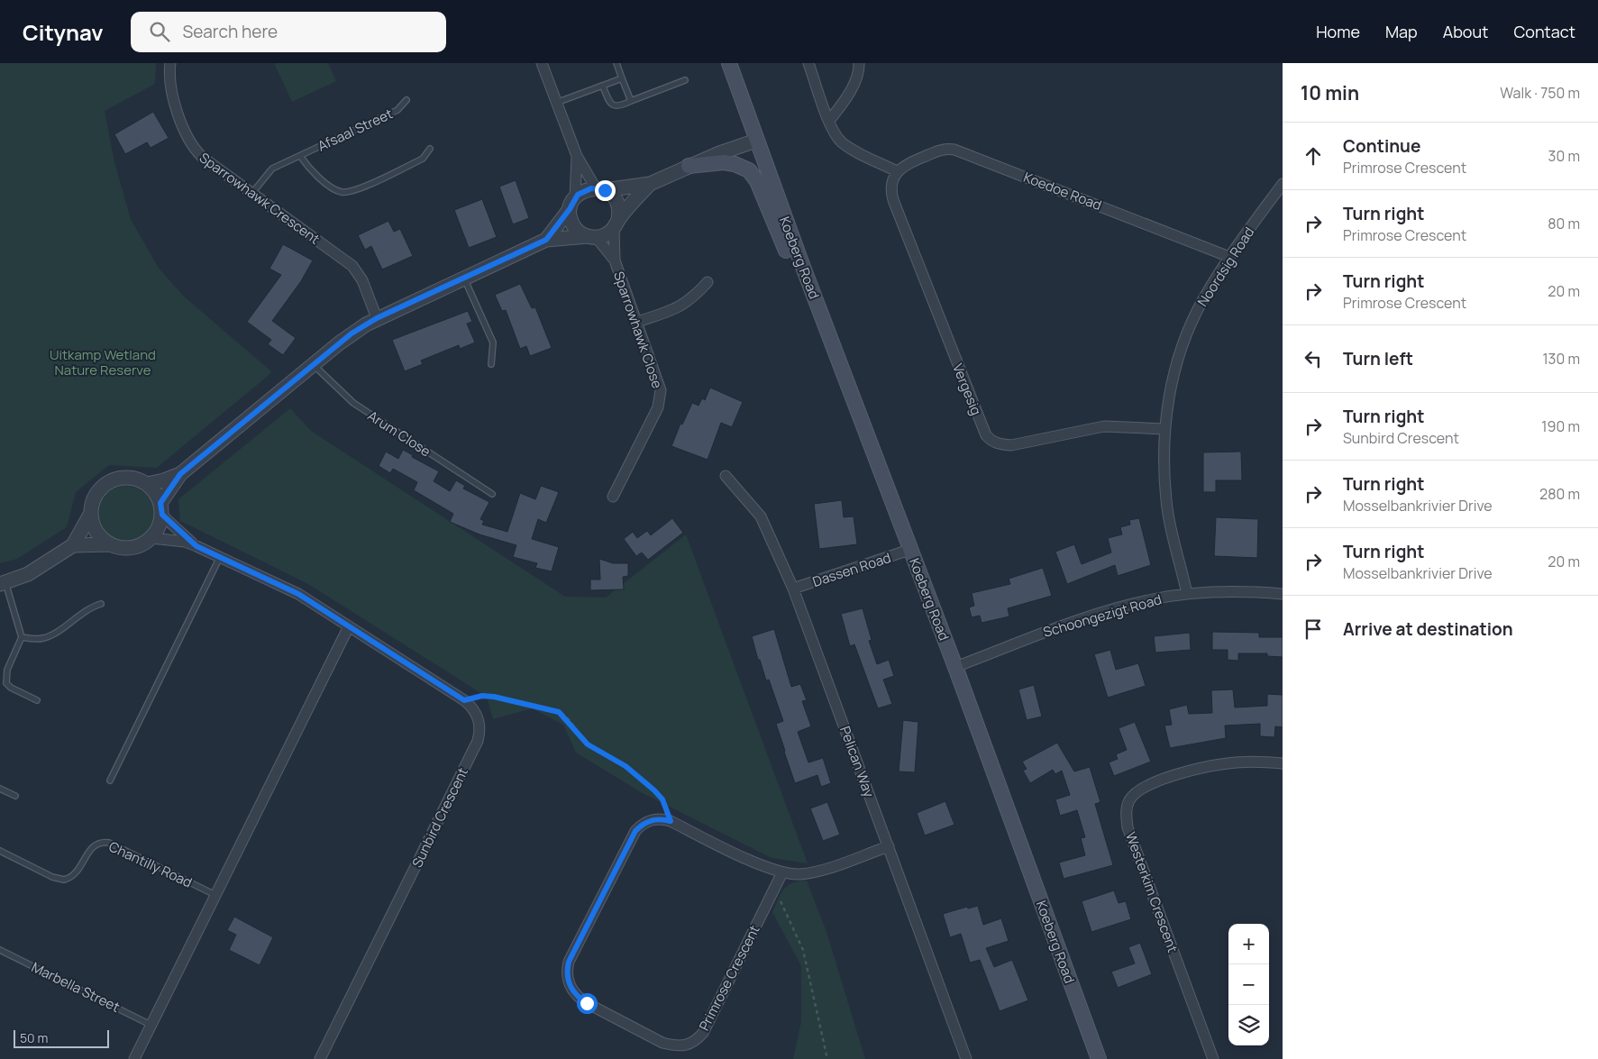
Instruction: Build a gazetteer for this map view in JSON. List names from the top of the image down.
{
  "streets": {
    "main road": ["Koeberg Road"],
    "street": [
      "Koedoe Road",
      "Sparrowhawk Crescent",
      "Noordsig Road",
      "Sparrowhawk Close",
      "Vergesig",
      "Dassen Road",
      "Schoongezigt Road",
      "Pelican Way",
      "Sunbird Crescent",
      "Westerkim Crescent",
      "Primrose Crescent"
    ],
    "lane": [
      "Afsaal Street",
      "Arum Close",
      "Chantilly Road",
      "Marbella Street"
    ]
  },
  "crossings": [
    ["Afsaal Street", "Sparrowhawk Crescent"],
    ["Koedoe Road", "Noordsig Road"],
    ["Koedoe Road", "Vergesig"],
    ["Koeberg Road", "Dassen Road"],
    ["Koeberg Road", "Schoongezigt Road"],
    ["Noordsig Road", "Vergesig"],
    ["Noordsig Road", "Schoongezigt Road"],
    ["Dassen Road", "Pelican Way"],
    ["Pelican Way", "Primrose Crescent"]
  ],
  "parks": ["Uitkamp Wetland Nature Reserve"],
  "scale_bar": "50 m",
  "page": {
    "header": "Citynav",
    "search": "Search here",
    "nav": [
      "Home",
      "Map",
      "About",
      "Contact"
    ],
    "heading": ["10 min", "Walk · 750 m"],
    "list": [
      ["Continue", "Primrose Crescent", "30 m"],
      ["Turn right", "Primrose Crescent", "80 m"],
      ["Turn right", "Primrose Crescent", "20 m"],
      ["Turn left", "130 m"],
      ["Turn right", "Sunbird Crescent", "190 m"],
      ["Turn right", "Mosselbankrivier Drive", "280 m"],
      ["Turn right", "Mosselbankrivier Drive", "20 m"],
      "Arrive at destination"
    ],
    "map_buttons": ["+", "−"],
    "scale": "50 m"
  }
}
